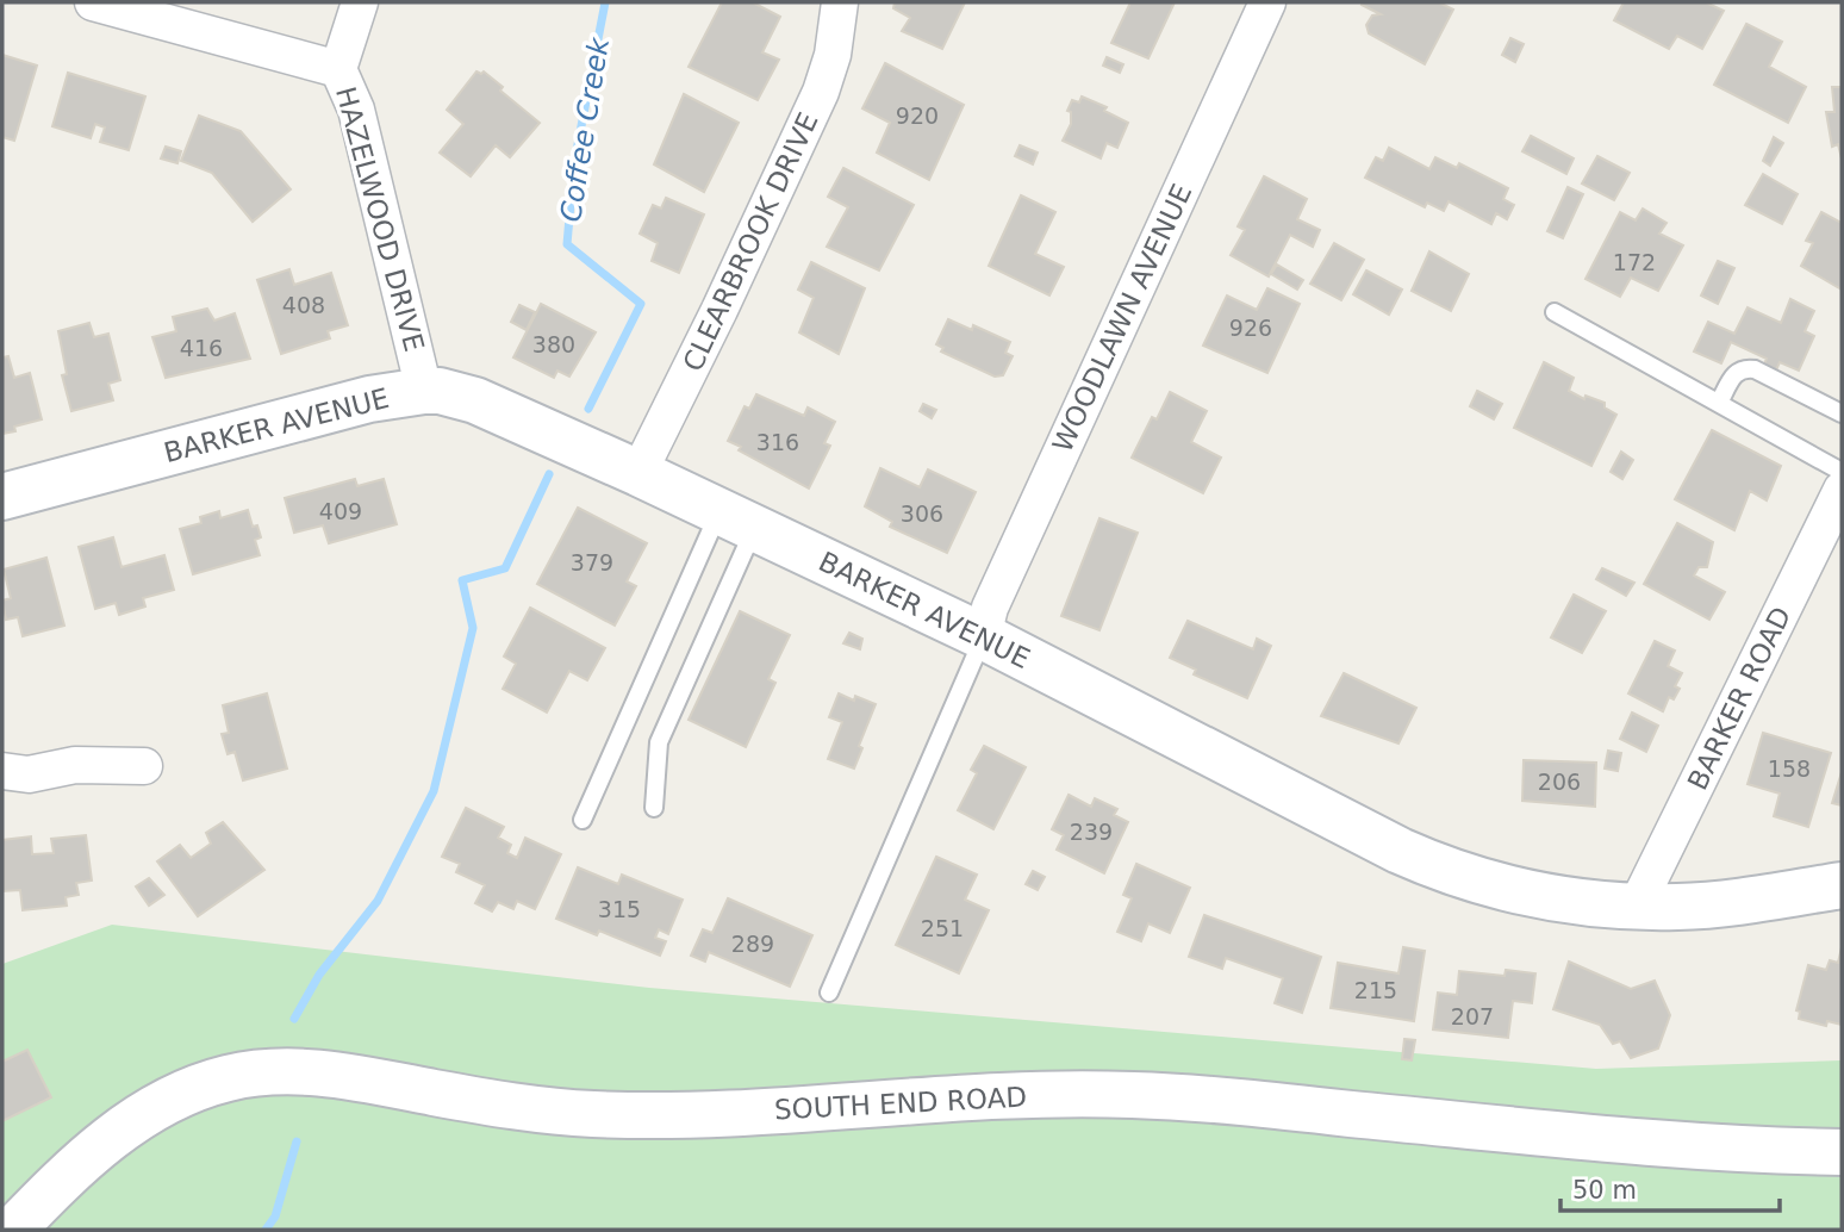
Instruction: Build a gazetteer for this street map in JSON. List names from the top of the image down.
{
  "streets": {
    "street": [
      "HAZELWOOD DRIVE",
      "CLEARBROOK DRIVE",
      "WOODLAWN AVENUE",
      "BARKER AVENUE",
      "BARKER ROAD",
      "SOUTH END ROAD"
    ]
  },
  "crossings": [
    ["HAZELWOOD DRIVE", "BARKER AVENUE"],
    ["CLEARBROOK DRIVE", "BARKER AVENUE"],
    ["WOODLAWN AVENUE", "BARKER AVENUE"],
    ["BARKER AVENUE", "BARKER ROAD"]
  ],
  "water": ["Coffee Creek"],
  "house_numbers": [
    "920",
    "172",
    "408",
    "926",
    "380",
    "416",
    "316",
    "409",
    "306",
    "379",
    "158",
    "206",
    "239",
    "315",
    "251",
    "289",
    "215",
    "207"
  ],
  "scale_bar": "50 m"
}
